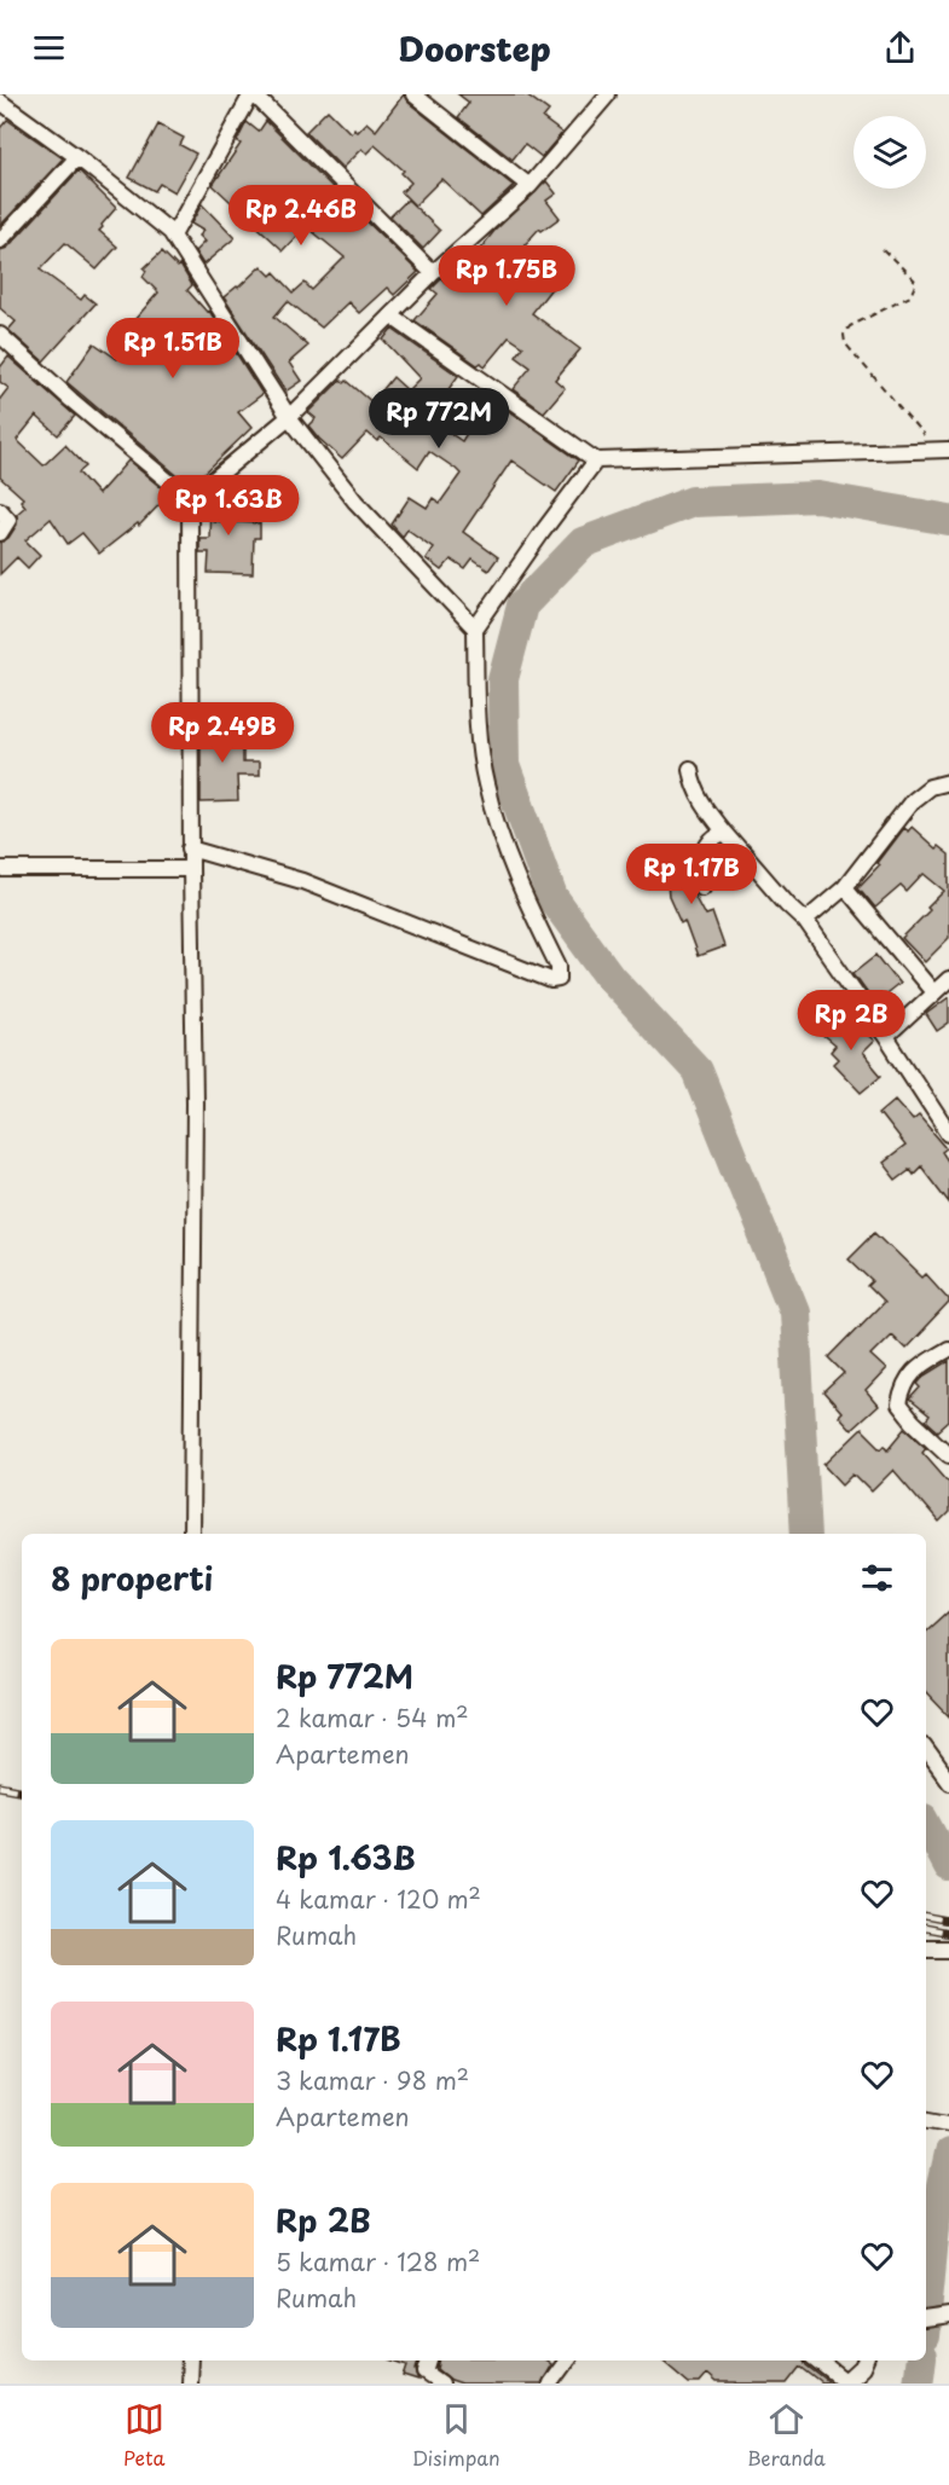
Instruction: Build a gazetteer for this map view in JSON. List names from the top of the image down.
{
  "page": {
    "header": "Doorstep",
    "price": [
      "Rp 2.46B",
      "Rp 1.75B",
      "Rp 1.51B",
      "Rp 772M",
      "Rp 1.63B",
      "Rp 2.49B",
      "Rp 1.17B",
      "Rp 2B"
    ],
    "heading": "8 properti",
    "list": [
      {
        "name": "Rp 772M",
        "note": "2 kamar · 54 m² · Apartemen"
      },
      {
        "name": "Rp 1.63B",
        "note": "4 kamar · 120 m² · Rumah"
      },
      {
        "name": "Rp 1.17B",
        "note": "3 kamar · 98 m² · Apartemen"
      },
      {
        "name": "Rp 2B",
        "note": "5 kamar · 128 m² · Rumah"
      }
    ],
    "tabs": ["Peta", "Disimpan", "Beranda"]
  }
}
